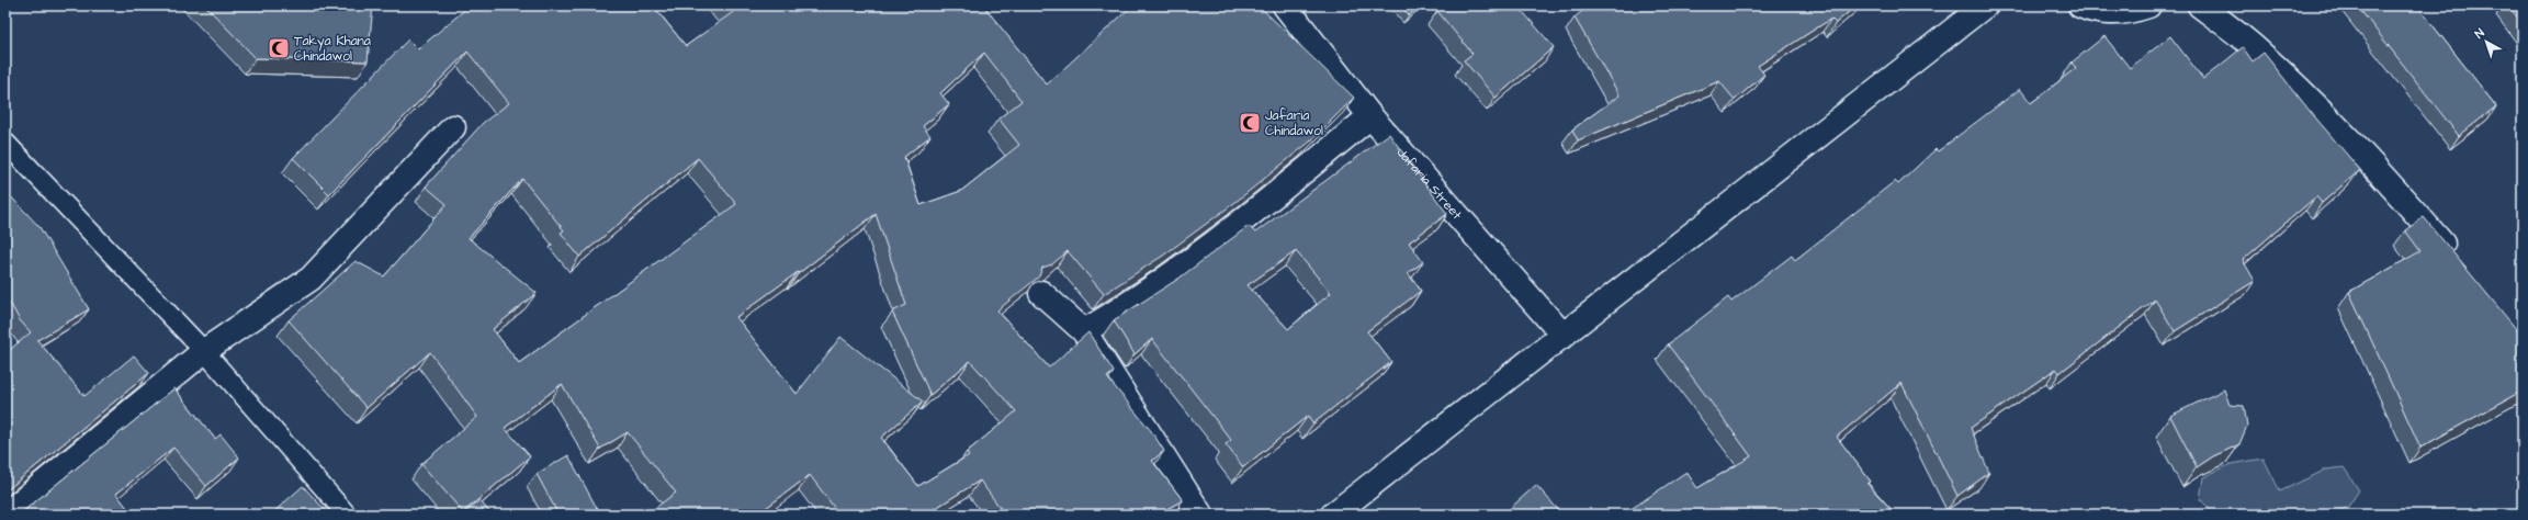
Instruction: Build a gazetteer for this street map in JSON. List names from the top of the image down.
{
  "streets": {
    "street": ["Jafaria Street"]
  },
  "places": {
    "mosque": ["Takya Khana Chindawol", "Jafaria Chindawol"]
  },
  "north": "top left"
}
